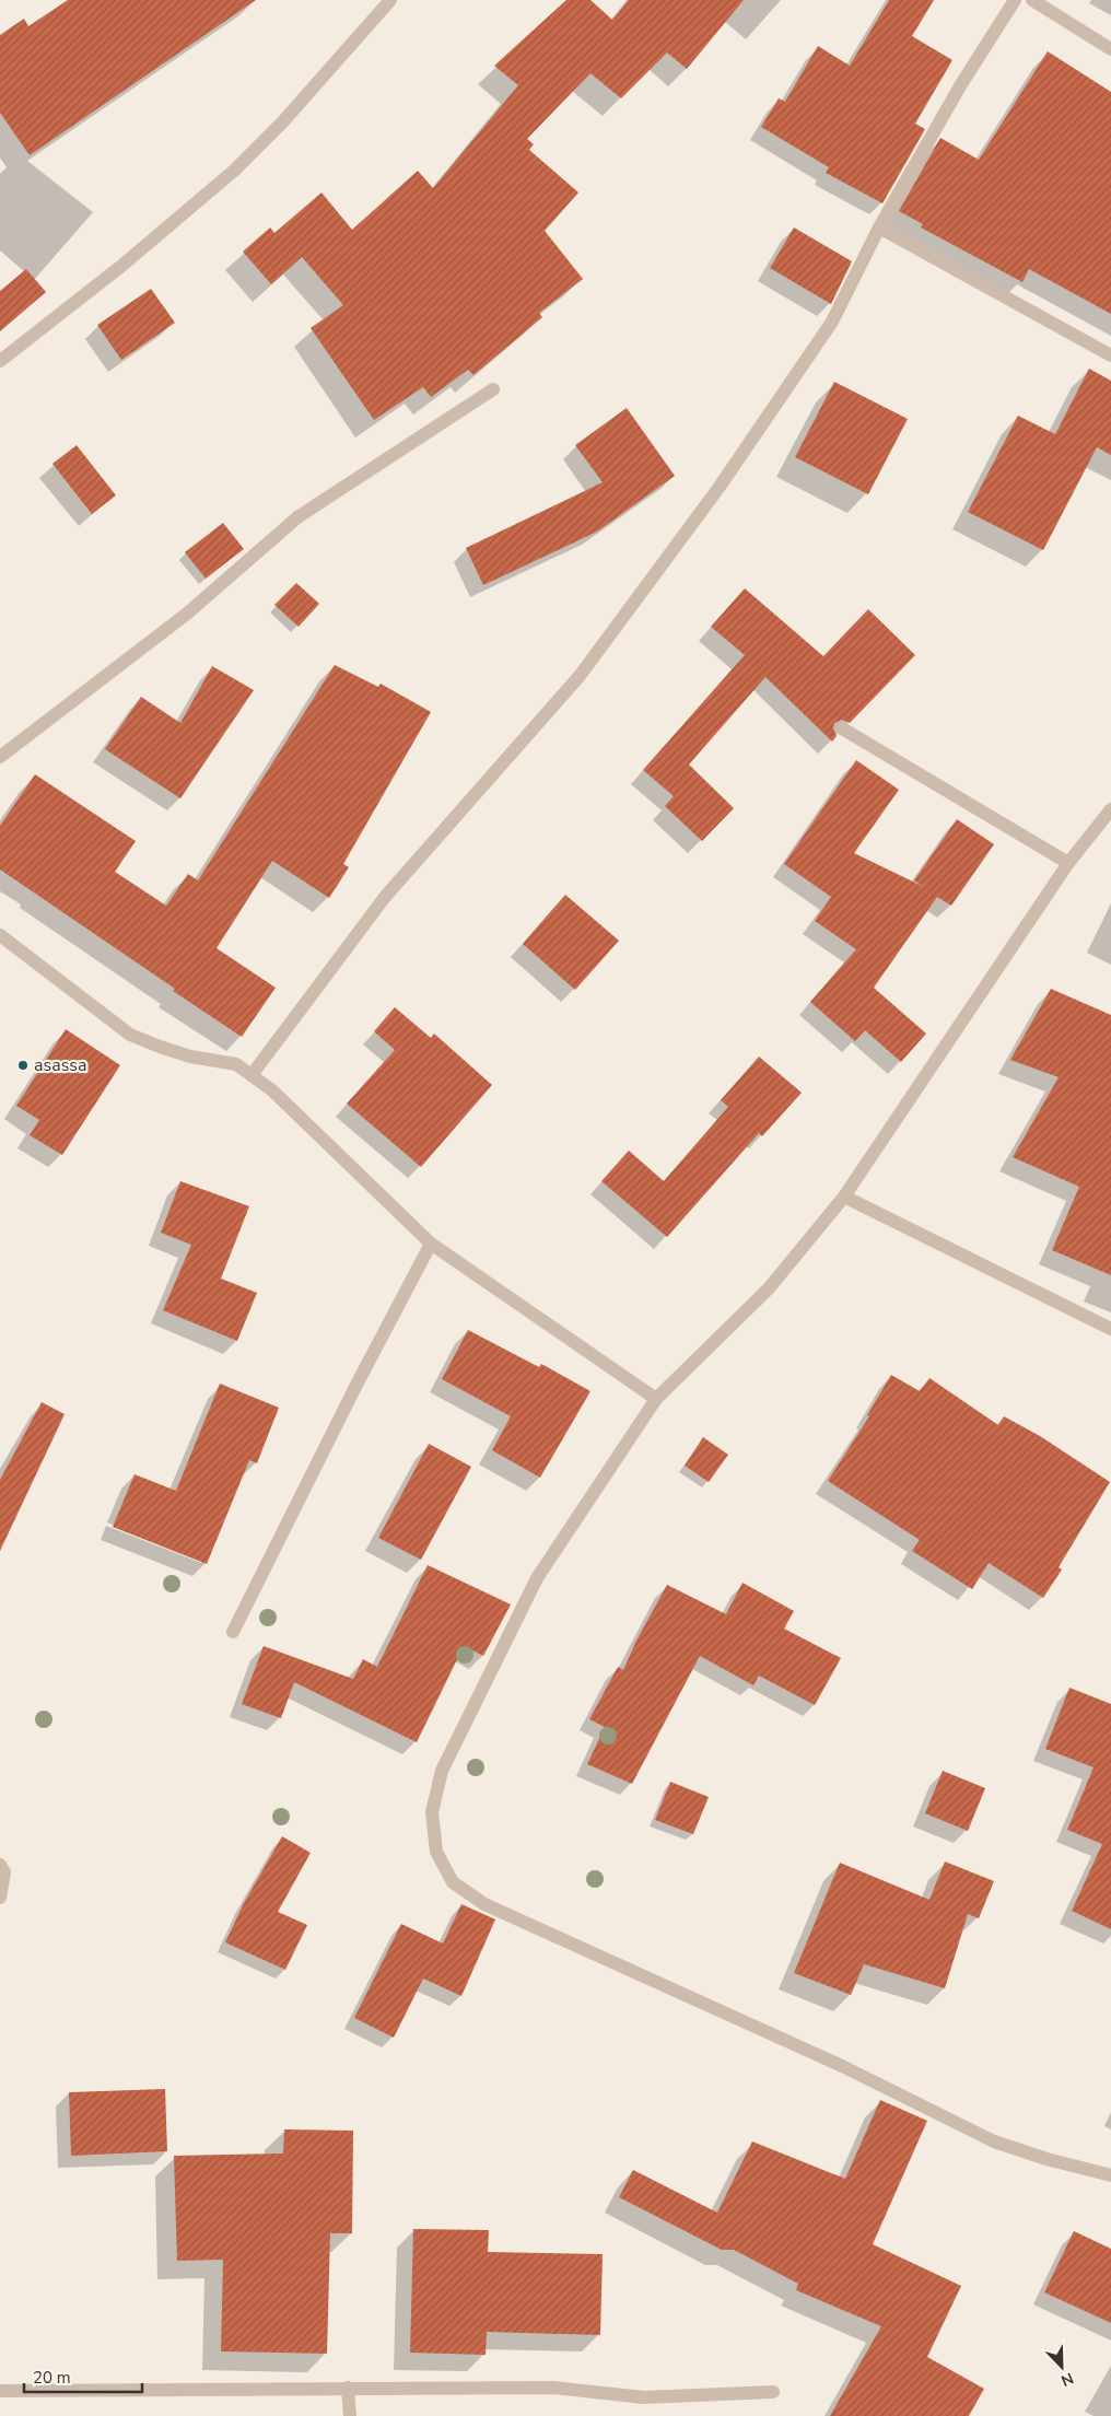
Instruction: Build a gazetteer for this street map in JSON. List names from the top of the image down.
{
  "places": ["asassa"],
  "scale_bar": "20 m",
  "north": "bottom right"
}
